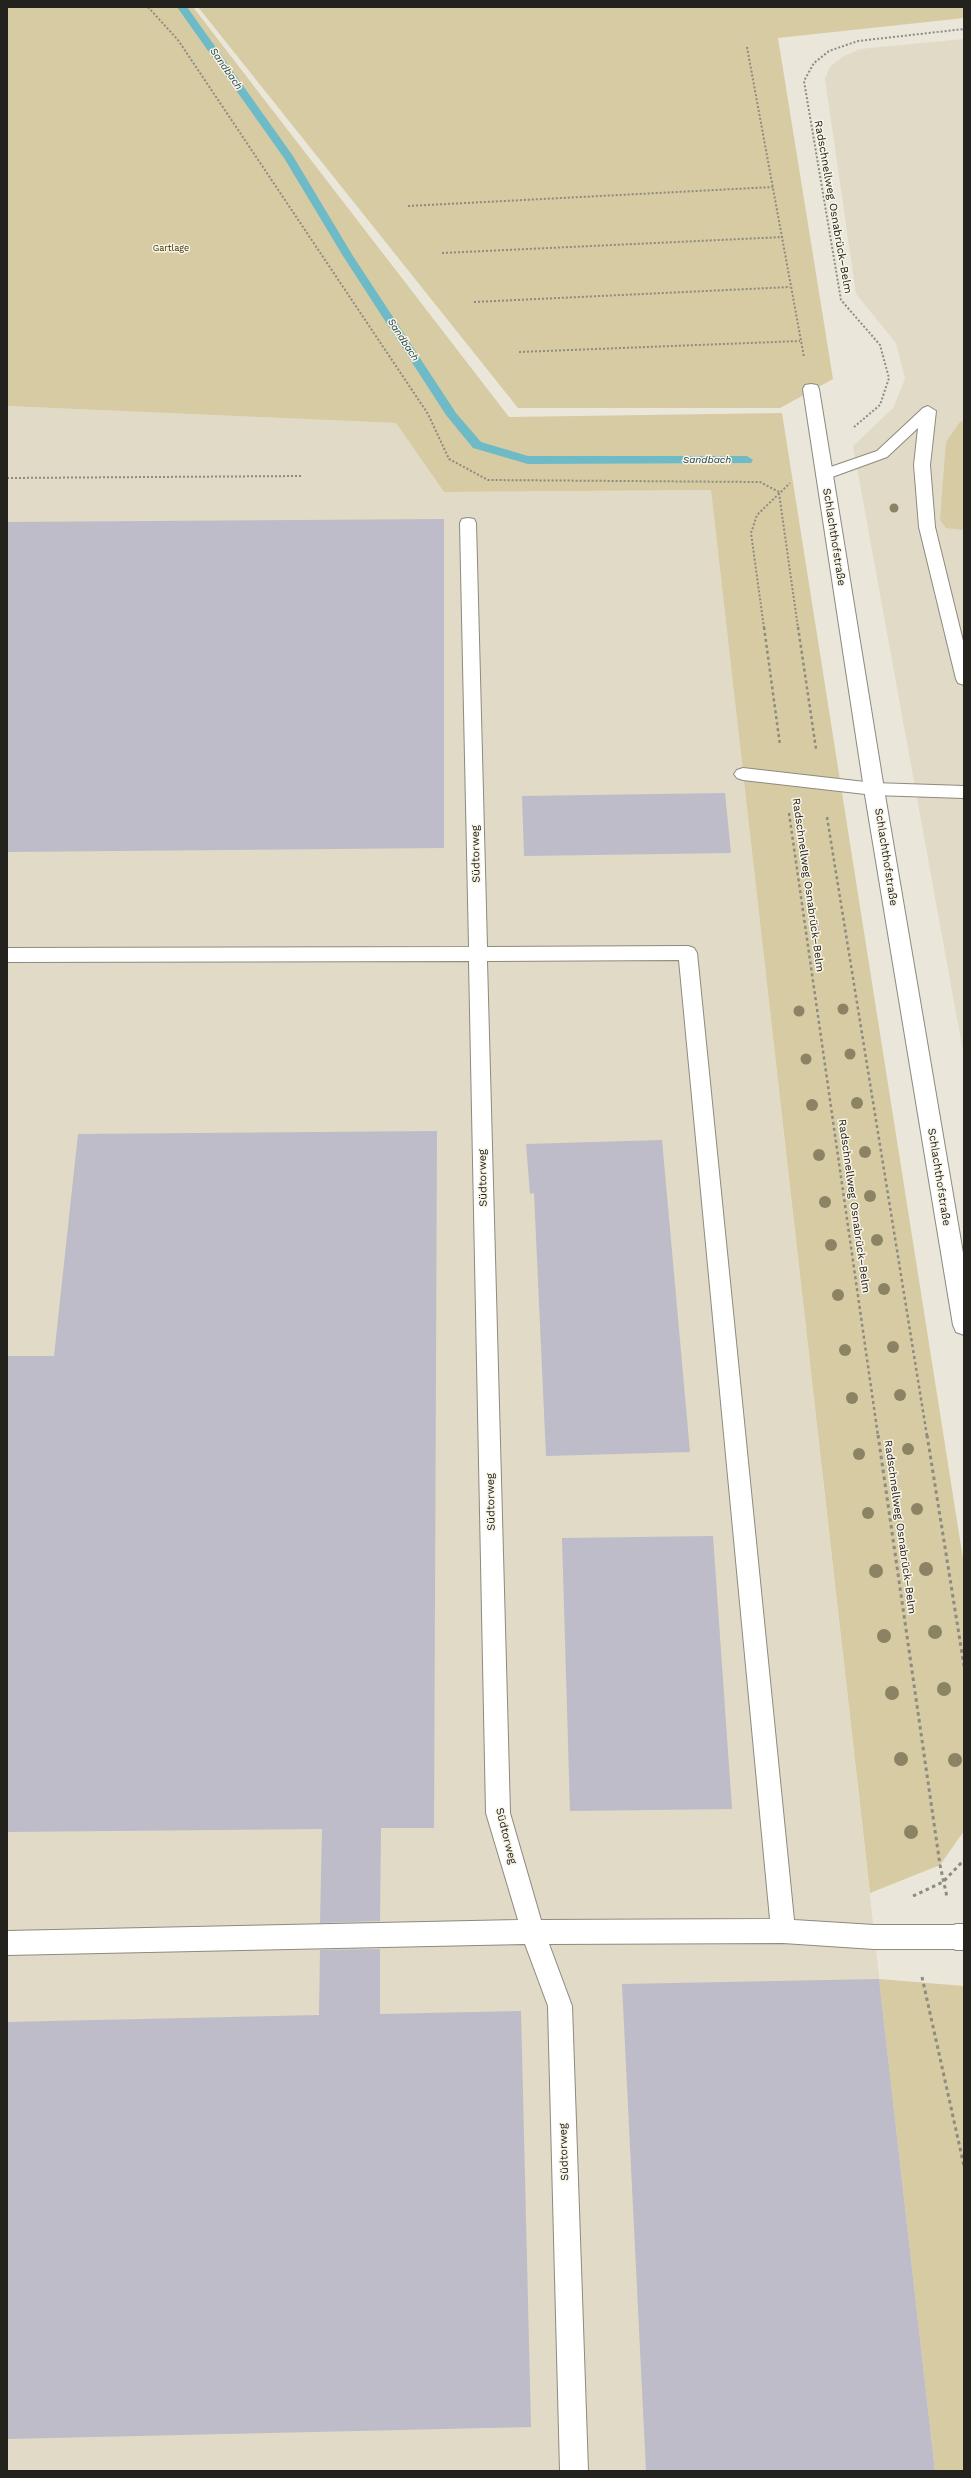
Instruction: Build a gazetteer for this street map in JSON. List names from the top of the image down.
{
  "streets": {
    "street": ["Schlachthofstraße"],
    "lane": ["Südtorweg"],
    "path": ["Radschnellweg Osnabrück–Belm"]
  },
  "crossings": [
    ["Radschnellweg Osnabrück–Belm", "Schlachthofstraße"]
  ],
  "water": ["Sandbach"],
  "parks": ["Gartlage"]
}
